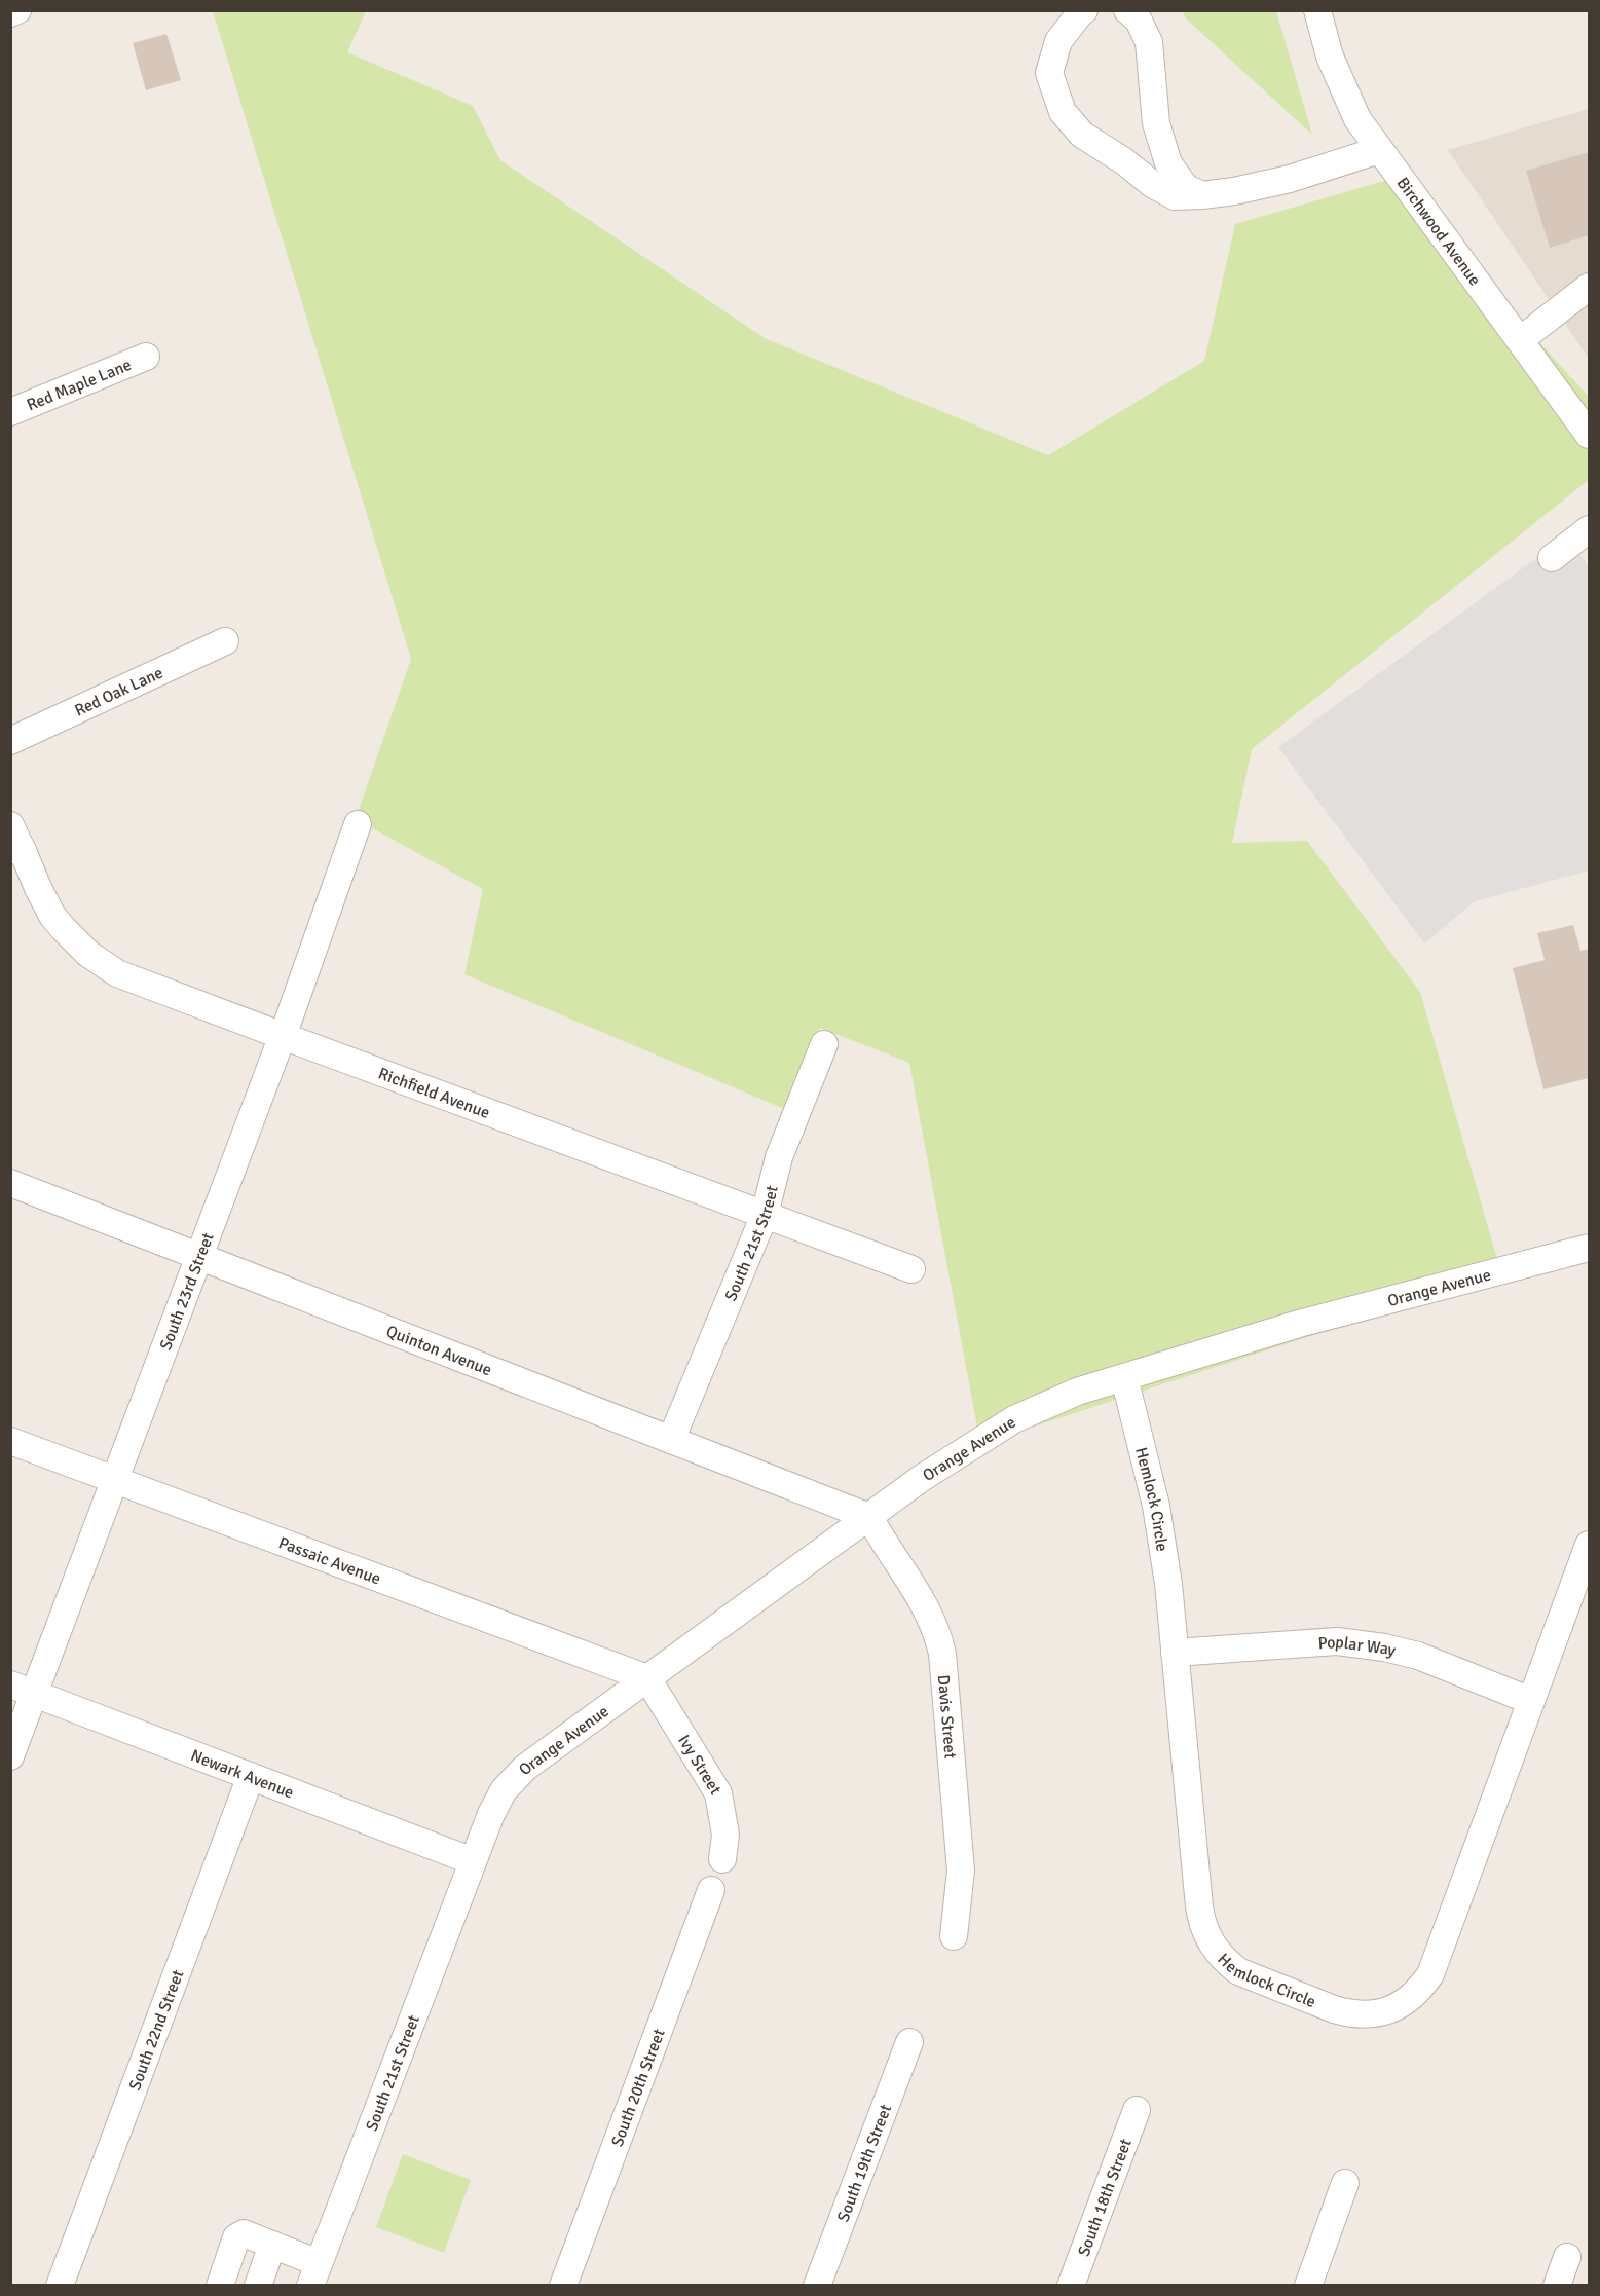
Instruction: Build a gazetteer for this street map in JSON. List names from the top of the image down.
{
  "streets": {
    "street": [
      "Birchwood Avenue",
      "Red Maple Lane",
      "Red Oak Lane",
      "Richfield Avenue",
      "South 21st Street",
      "Orange Avenue",
      "South 23rd Street",
      "Quinton Avenue",
      "Hemlock Circle",
      "Passaic Avenue",
      "Poplar Way",
      "Davis Street",
      "Ivy Street",
      "Newark Avenue",
      "South 22nd Street",
      "South 20th Street",
      "South 19th Street",
      "South 18th Street"
    ]
  },
  "crossings": [
    ["Richfield Avenue", "South 21st Street"],
    ["Richfield Avenue", "South 23rd Street"],
    ["South 21st Street", "Orange Avenue"],
    ["South 21st Street", "Quinton Avenue"],
    ["South 21st Street", "Newark Avenue"],
    ["Orange Avenue", "Quinton Avenue"],
    ["Orange Avenue", "Hemlock Circle"],
    ["Orange Avenue", "Passaic Avenue"],
    ["Orange Avenue", "Davis Street"],
    ["Orange Avenue", "Ivy Street"],
    ["Orange Avenue", "Newark Avenue"],
    ["South 23rd Street", "Quinton Avenue"],
    ["South 23rd Street", "Passaic Avenue"],
    ["South 23rd Street", "Newark Avenue"],
    ["Quinton Avenue", "Davis Street"],
    ["Hemlock Circle", "Poplar Way"],
    ["Passaic Avenue", "Ivy Street"],
    ["Newark Avenue", "South 22nd Street"]
  ]
}
